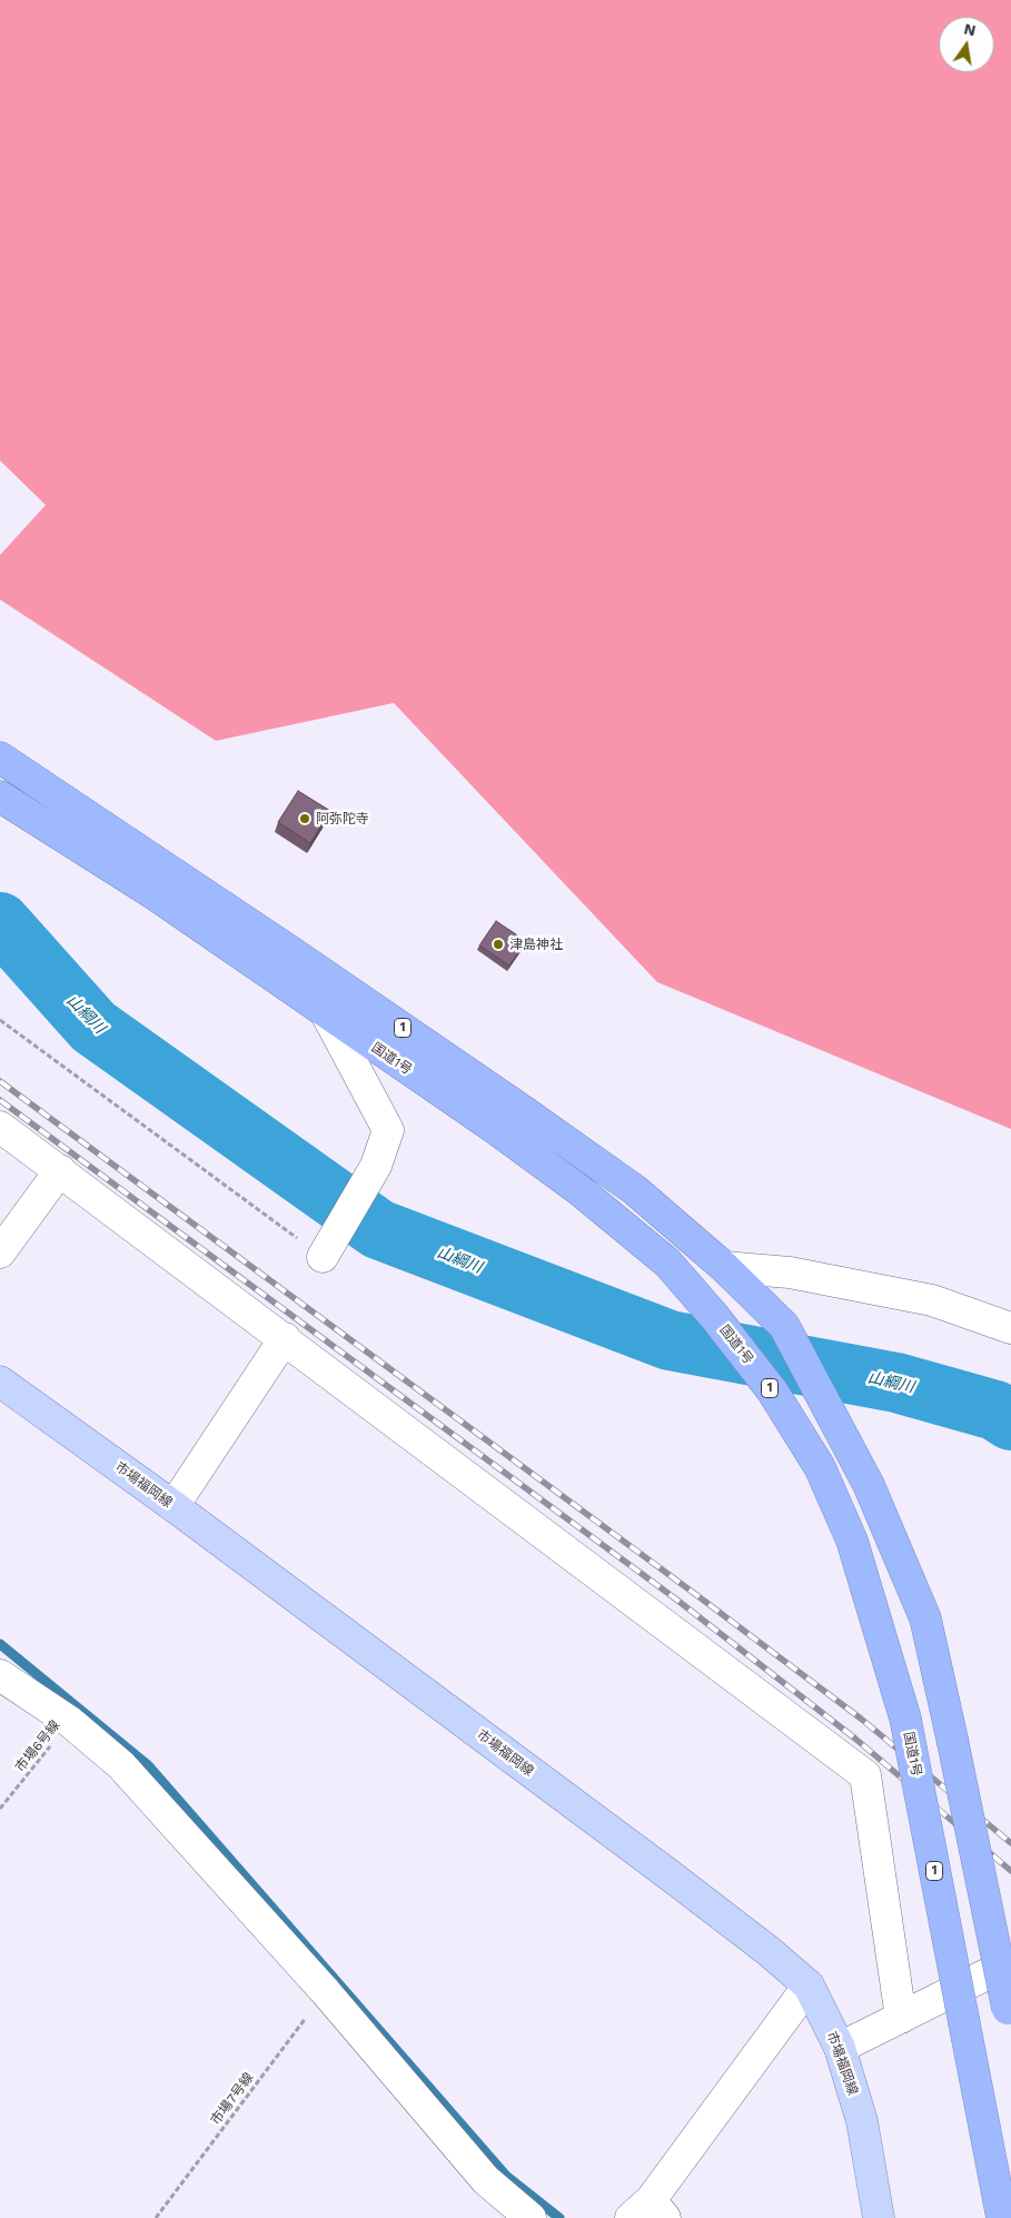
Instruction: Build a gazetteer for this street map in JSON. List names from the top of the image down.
{
  "streets": {
    "highway": ["1", "国道1号"],
    "main road": ["市場福岡線"],
    "path": ["市場6号線", "市場7号線"]
  },
  "water": ["山綱川"],
  "places": ["阿弥陀寺", "津島神社"],
  "north": "top"
}
